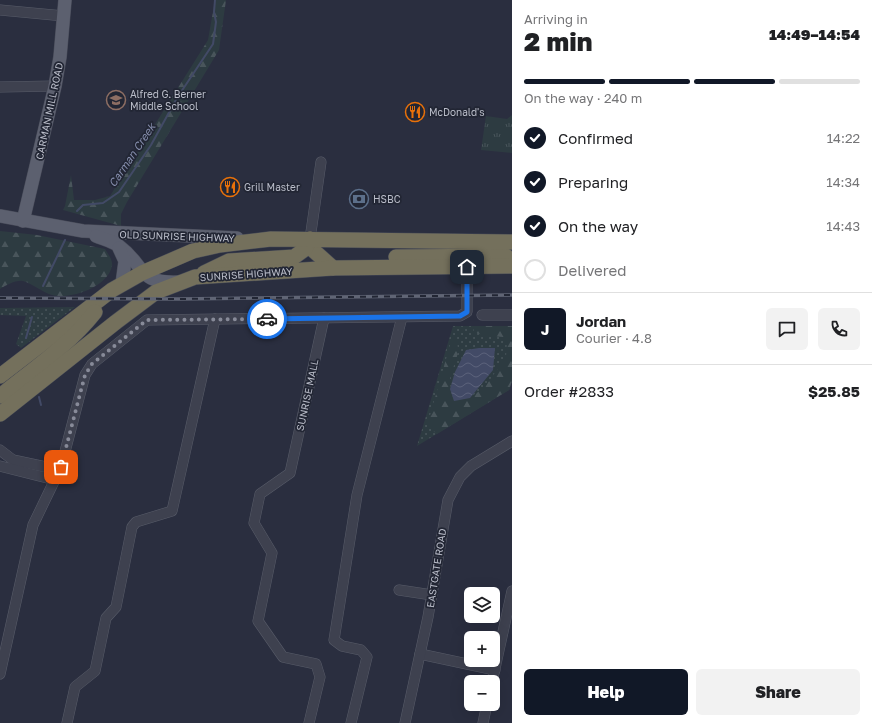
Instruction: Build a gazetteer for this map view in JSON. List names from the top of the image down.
{
  "streets": {
    "highway": ["SUNRISE HIGHWAY"],
    "main road": ["CARMAN MILL ROAD", "OLD SUNRISE HIGHWAY"],
    "street": ["SUNRISE MALL", "EASTGATE ROAD"]
  },
  "crossings": [
    ["CARMAN MILL ROAD", "OLD SUNRISE HIGHWAY"],
    ["OLD SUNRISE HIGHWAY", "SUNRISE HIGHWAY"]
  ],
  "water": ["Carman Creek"],
  "places": {
    "school or university": ["Alfred G. Berner Middle School"],
    "restaurant": ["McDonald's", "Grill Master"],
    "bank": ["HSBC"]
  },
  "page": {
    "heading": ["2 min", "Arriving in", "14:49–14:54"],
    "panel": [
      "Jordan",
      "Courier · 4.8",
      "Order #2833",
      "$25.85"
    ],
    "bar": "On the way · 240 m",
    "list": [
      ["Confirmed", "14:22"],
      ["Preparing", "14:34"],
      ["On the way", "14:43"],
      "Delivered"
    ],
    "round": "J",
    "map_buttons": ["+", "−"],
    "buttons": ["Help", "Share"]
  }
}
